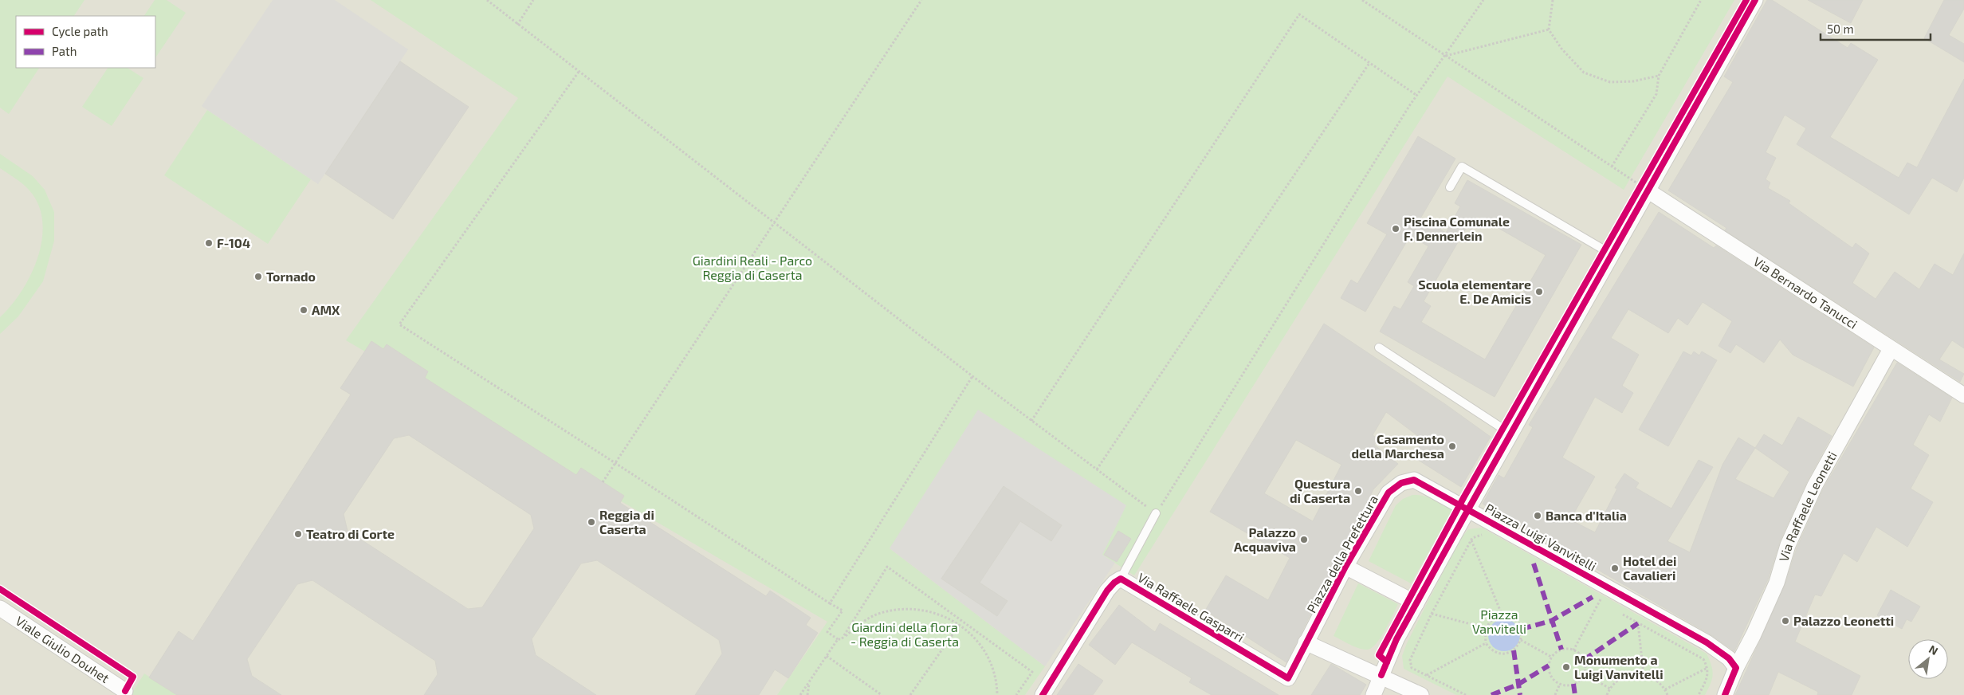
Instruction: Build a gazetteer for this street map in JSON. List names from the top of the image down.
{
  "streets": {
    "street": [
      "Via Bernardo Tanucci",
      "Via Raffaele Leonetti",
      "Piazza Luigi Vanvitelli",
      "Piazza della Prefettura",
      "Via Raffaele Gasparri",
      "Viale Giulio Douhet"
    ]
  },
  "crossings": [
    ["Via Bernardo Tanucci", "Via Raffaele Leonetti"],
    ["Via Raffaele Leonetti", "Piazza Luigi Vanvitelli"],
    ["Piazza Luigi Vanvitelli", "Piazza della Prefettura"],
    ["Piazza della Prefettura", "Via Raffaele Gasparri"]
  ],
  "parks": ["Giardini Reali - Parco Reggia di Caserta", "Piazza Vanvitelli", "Giardini della flora - Reggia di Caserta"],
  "places": [
    "Piscina Comunale F. Dennerlein",
    "F-104",
    "Tornado",
    "Scuola elementare E. De Amicis",
    "AMX",
    "Casamento della Marchesa",
    "Questura di Caserta",
    "Banca d'Italia",
    "Reggia di Caserta",
    "Teatro di Corte",
    "Palazzo Acquaviva",
    "Hotel dei Cavalieri",
    "Palazzo Leonetti",
    "Monumento a Luigi Vanvitelli"
  ],
  "legend": ["Cycle path", "Path"],
  "scale_bar": "50 m",
  "north": "top right"
}
